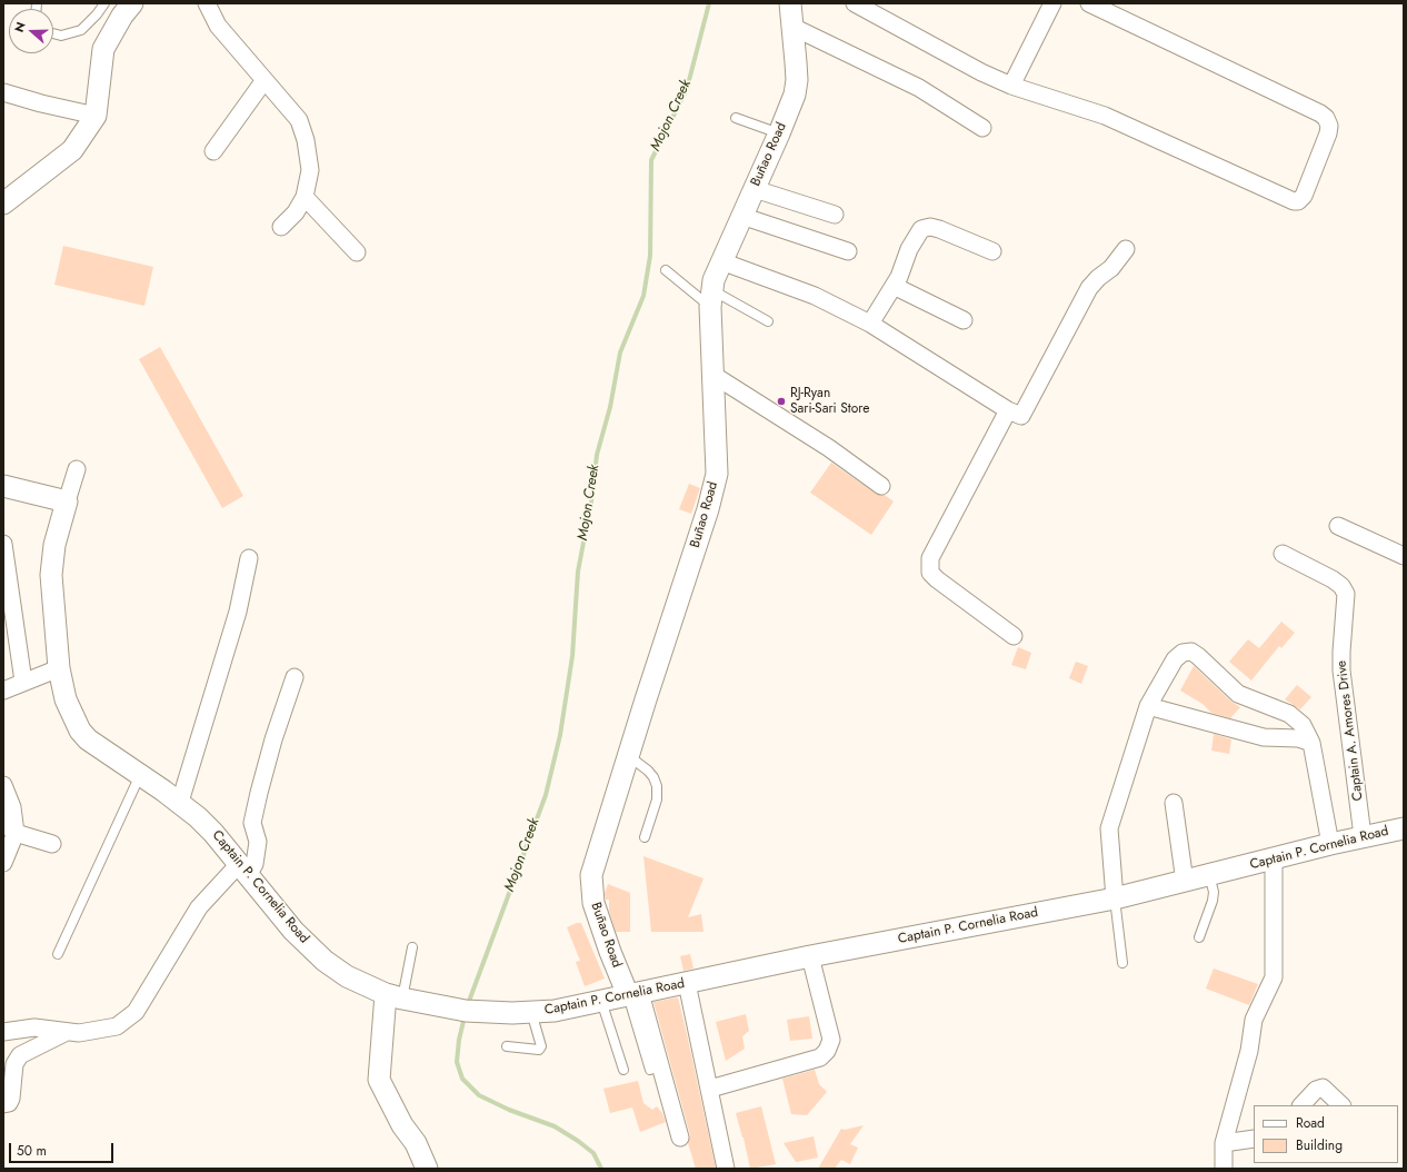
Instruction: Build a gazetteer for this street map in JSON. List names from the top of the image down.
{
  "streets": {
    "street": ["Buñao Road", "Captain A. Amores Drive", "Captain P. Cornelia Road"]
  },
  "crossings": [
    ["Buñao Road", "Captain P. Cornelia Road"],
    ["Captain A. Amores Drive", "Captain P. Cornelia Road"]
  ],
  "water": ["Mojon Creek"],
  "places": ["RJ-Ryan Sari-Sari Store"],
  "legend": ["Road", "Building"],
  "scale_bar": "50 m",
  "north": "left"
}
